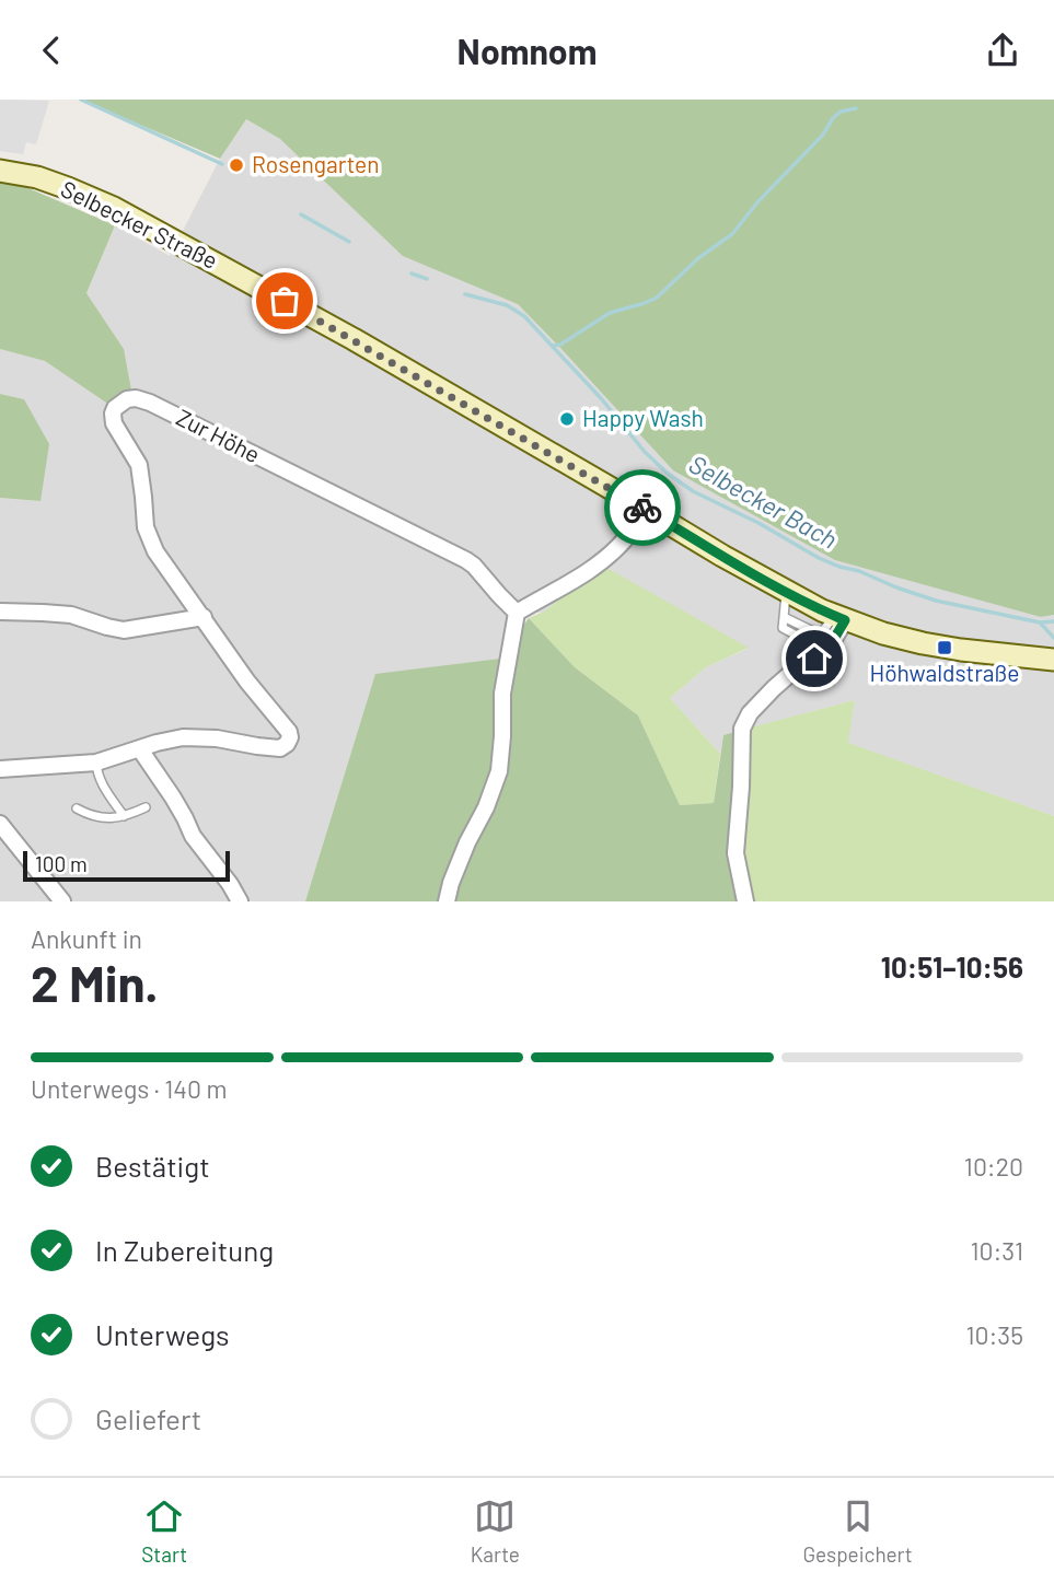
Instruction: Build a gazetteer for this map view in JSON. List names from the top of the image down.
{
  "streets": {
    "main road": ["Selbecker Straße"],
    "street": ["Zur Höhe"]
  },
  "water": ["Selbecker Bach"],
  "places": {
    "other": ["Rosengarten", "Happy Wash"],
    "transit": ["Höhwaldstraße"]
  },
  "scale_bar": "100 m",
  "page": {
    "header": "Nomnom",
    "scale": "100 m",
    "heading": ["2 Min.", "Ankunft in", "10:51–10:56"],
    "bar": "Unterwegs · 140 m",
    "list": [
      ["Bestätigt", "10:20"],
      ["In Zubereitung", "10:31"],
      ["Unterwegs", "10:35"],
      "Geliefert"
    ],
    "tabs": ["Start", "Karte", "Gespeichert"]
  }
}
